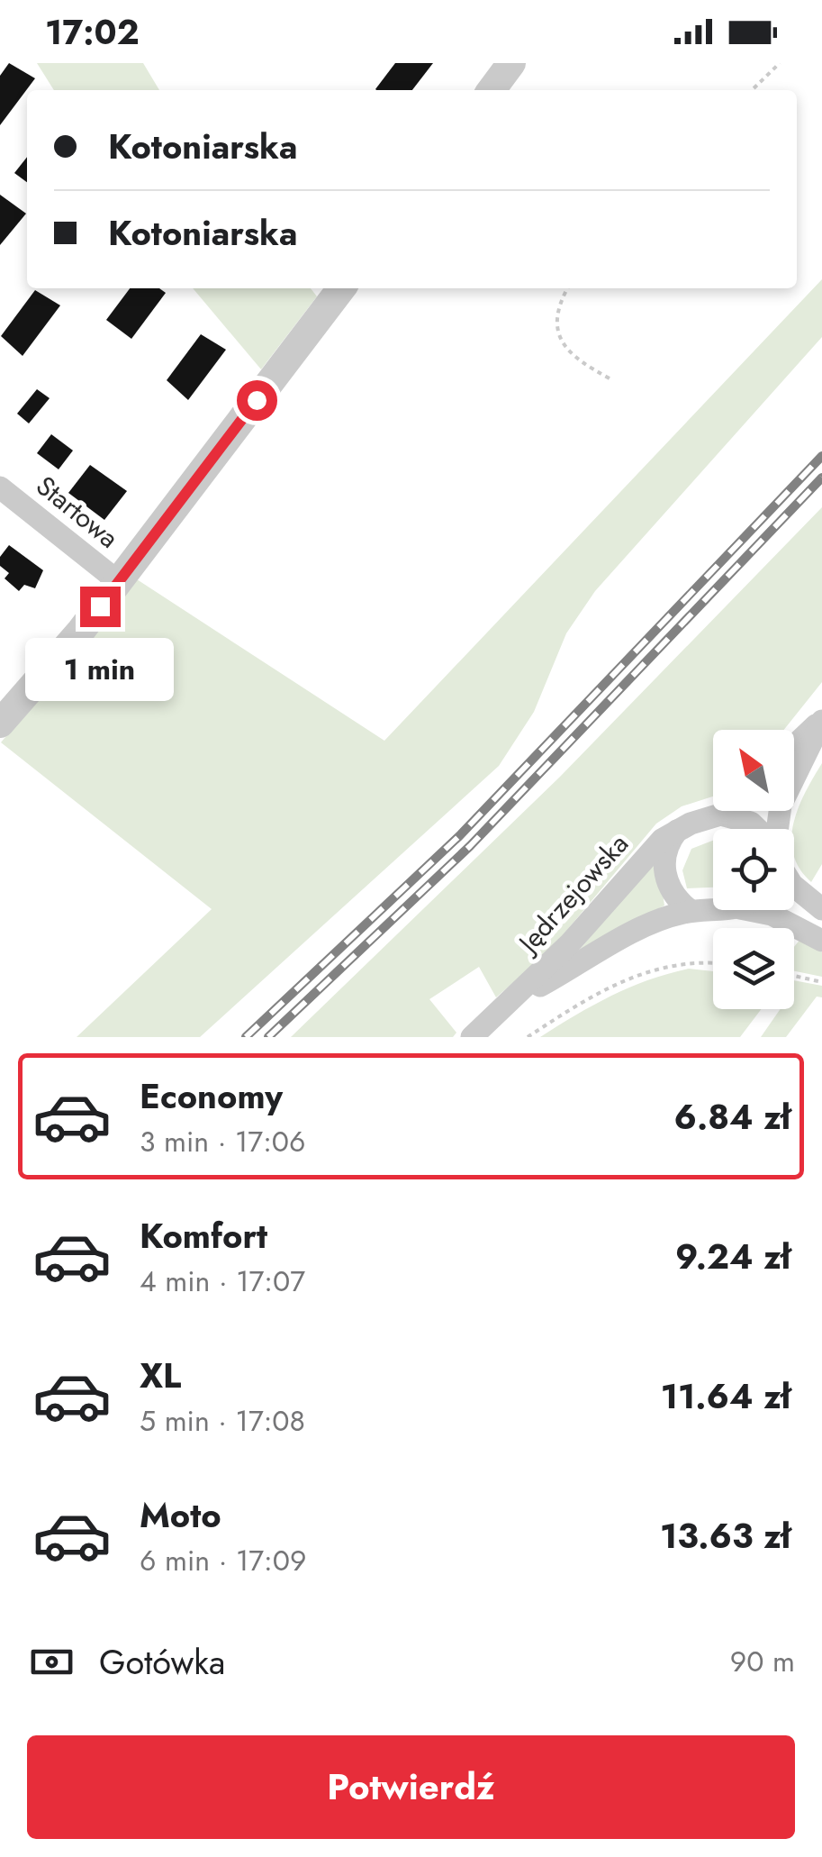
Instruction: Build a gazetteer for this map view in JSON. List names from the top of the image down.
{
  "streets": {
    "street": ["Startowa", "Jędrzejowska"]
  },
  "north": "top left",
  "page": {
    "status": "17:02",
    "banner": ["Kotoniarska", "Kotoniarska"],
    "bubble": "1 min",
    "list": [
      {
        "name": "Economy",
        "note": "3 min · 17:06",
        "value": "6.84 zł"
      },
      {
        "name": "Komfort",
        "note": "4 min · 17:07",
        "value": "9.24 zł"
      },
      {
        "name": "XL",
        "note": "5 min · 17:08",
        "value": "11.64 zł"
      },
      {
        "name": "Moto",
        "note": "6 min · 17:09",
        "value": "13.63 zł"
      }
    ],
    "pay": ["Gotówka", "90 m"],
    "buttons": "Potwierdź"
  }
}
